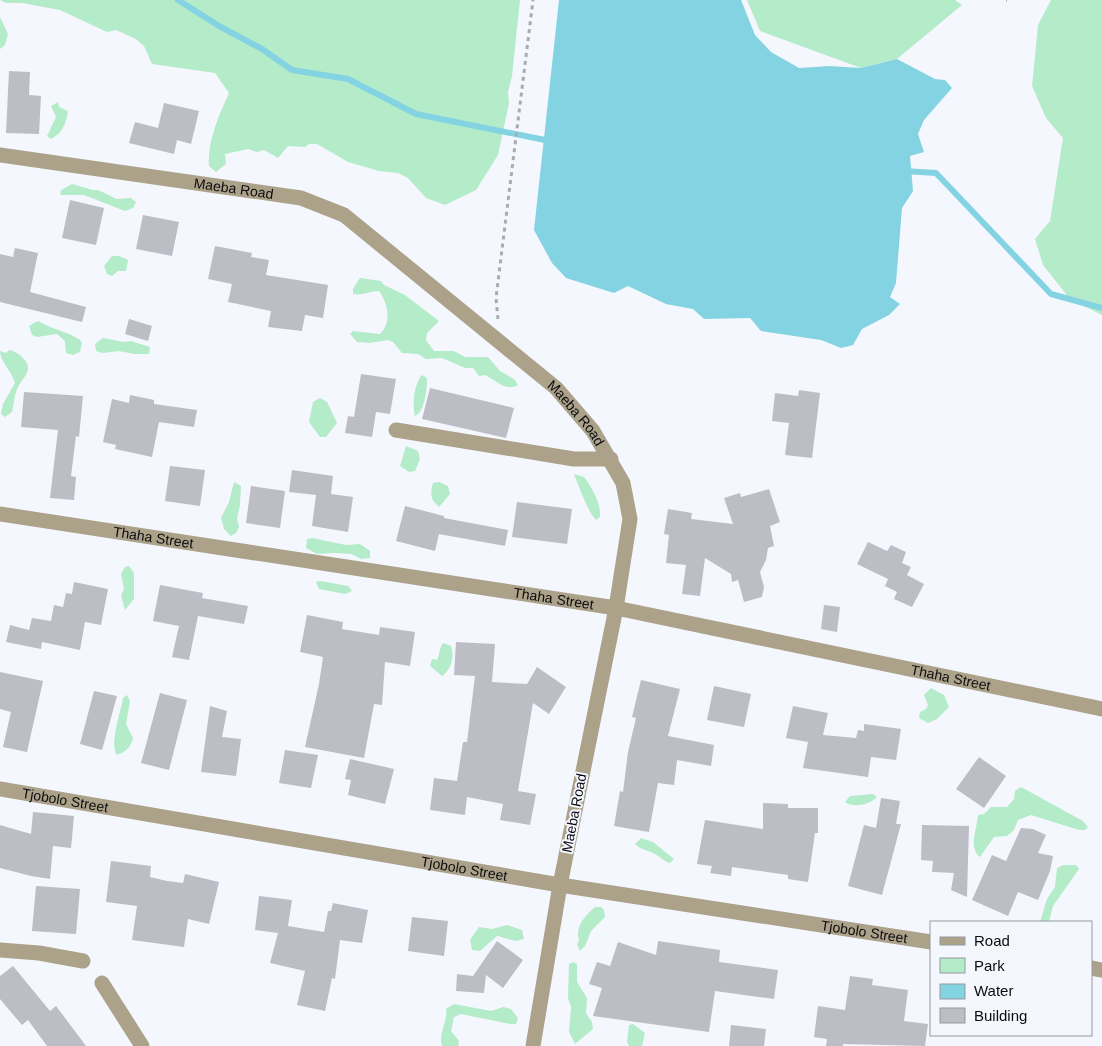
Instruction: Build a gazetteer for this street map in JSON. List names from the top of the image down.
{
  "streets": {
    "street": ["Maeba Road", "Thaha Street", "Tjobolo Street"]
  },
  "crossings": [
    ["Maeba Road", "Thaha Street"],
    ["Maeba Road", "Tjobolo Street"]
  ],
  "legend": [
    "Road",
    "Park",
    "Water",
    "Building"
  ]
}
